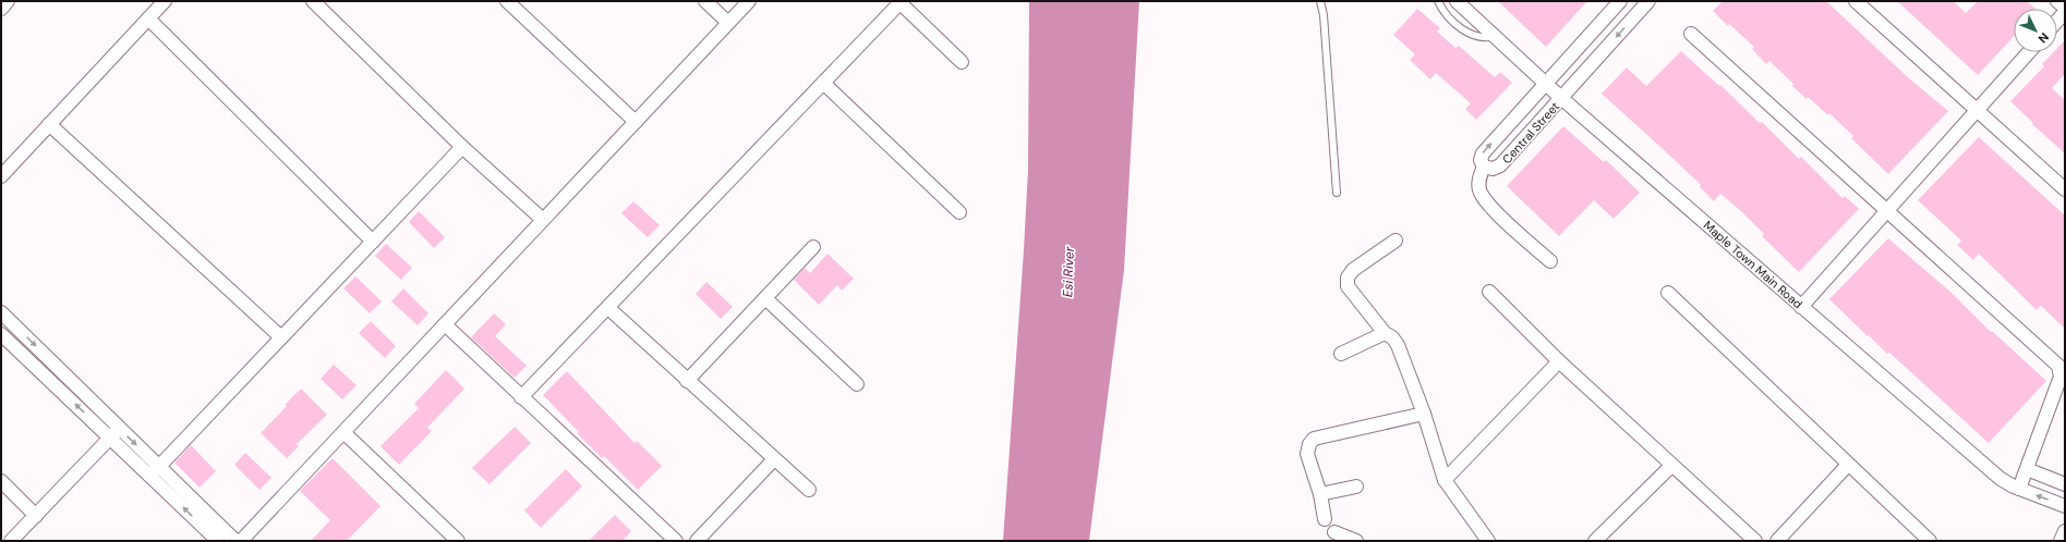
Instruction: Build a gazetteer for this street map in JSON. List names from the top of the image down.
{
  "streets": {
    "street": ["Central Street", "Maple Town Main Road"]
  },
  "crossings": [
    ["Central Street", "Maple Town Main Road"]
  ],
  "water": ["Esi River"],
  "north": "bottom right"
}
